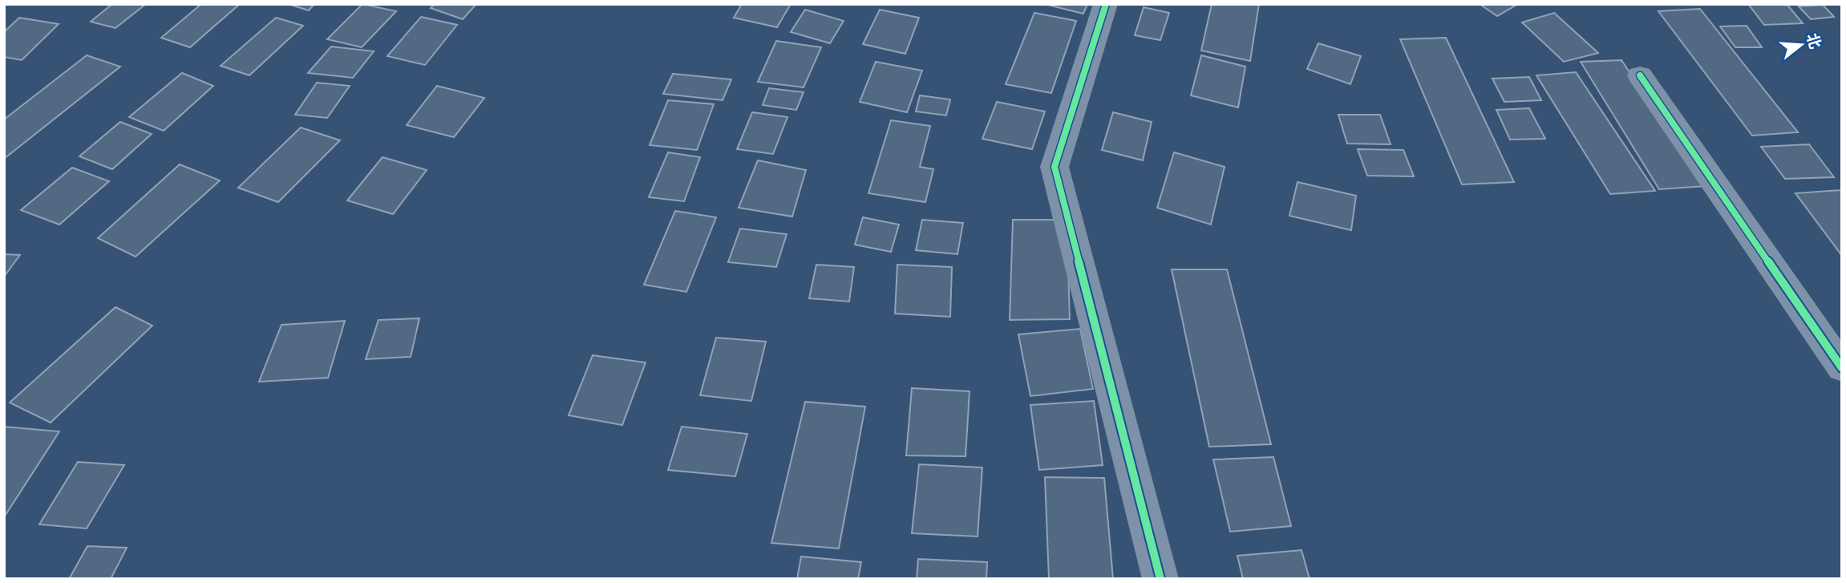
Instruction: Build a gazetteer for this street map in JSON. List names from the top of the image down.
{
  "north": "right"
}
